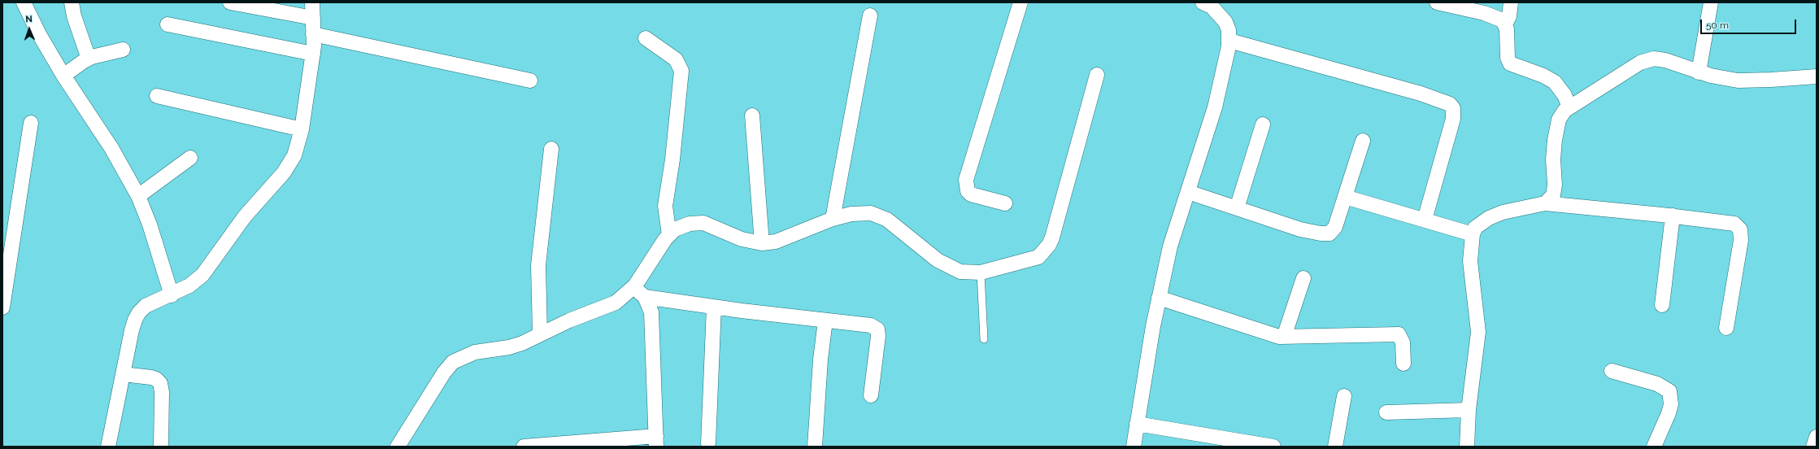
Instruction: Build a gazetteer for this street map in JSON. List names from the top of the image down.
{
  "scale_bar": "50 m",
  "north": "top"
}
